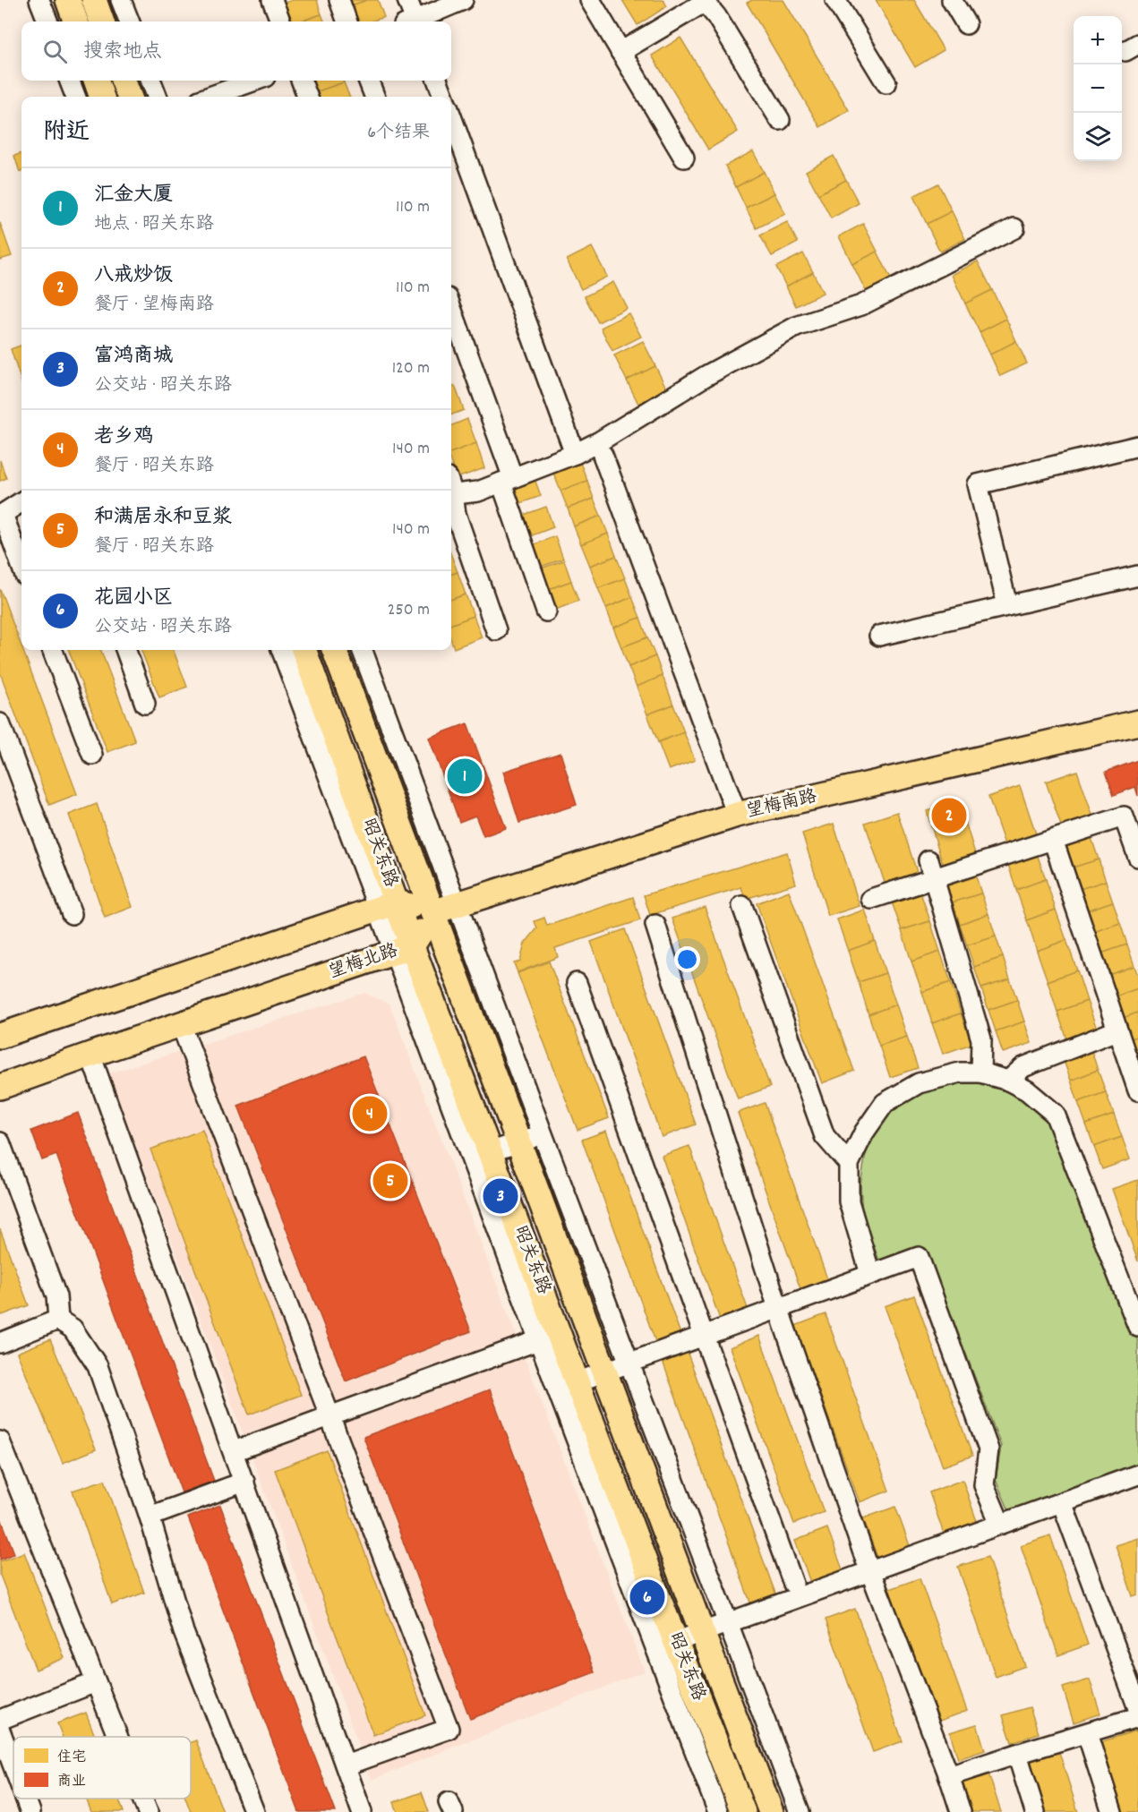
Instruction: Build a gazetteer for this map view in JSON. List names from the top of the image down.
{
  "streets": {
    "main road": ["望梅南路", "昭关东路", "望梅北路"]
  },
  "crossings": [
    ["望梅南路", "昭关东路"],
    ["望梅南路", "望梅北路"],
    ["昭关东路", "望梅北路"]
  ],
  "legend": ["住宅", "商业"],
  "page": {
    "map_buttons": ["+", "−"],
    "search": "搜索地点",
    "heading": ["附近", "6个结果"],
    "list": [
      {
        "mark": "1",
        "name": "汇金大厦",
        "note": "地点 · 昭关东路",
        "value": "110 m"
      },
      {
        "mark": "2",
        "name": "八戒炒饭",
        "note": "餐厅 · 望梅南路",
        "value": "110 m"
      },
      {
        "mark": "3",
        "name": "富鸿商城",
        "note": "公交站 · 昭关东路",
        "value": "120 m"
      },
      {
        "mark": "4",
        "name": "老乡鸡",
        "note": "餐厅 · 昭关东路",
        "value": "140 m"
      },
      {
        "mark": "5",
        "name": "和满居永和豆浆",
        "note": "餐厅 · 昭关东路",
        "value": "140 m"
      },
      {
        "mark": "6",
        "name": "花园小区",
        "note": "公交站 · 昭关东路",
        "value": "250 m"
      }
    ],
    "pins": [
      "1",
      "2",
      "4",
      "5",
      "3",
      "6"
    ]
  }
}
